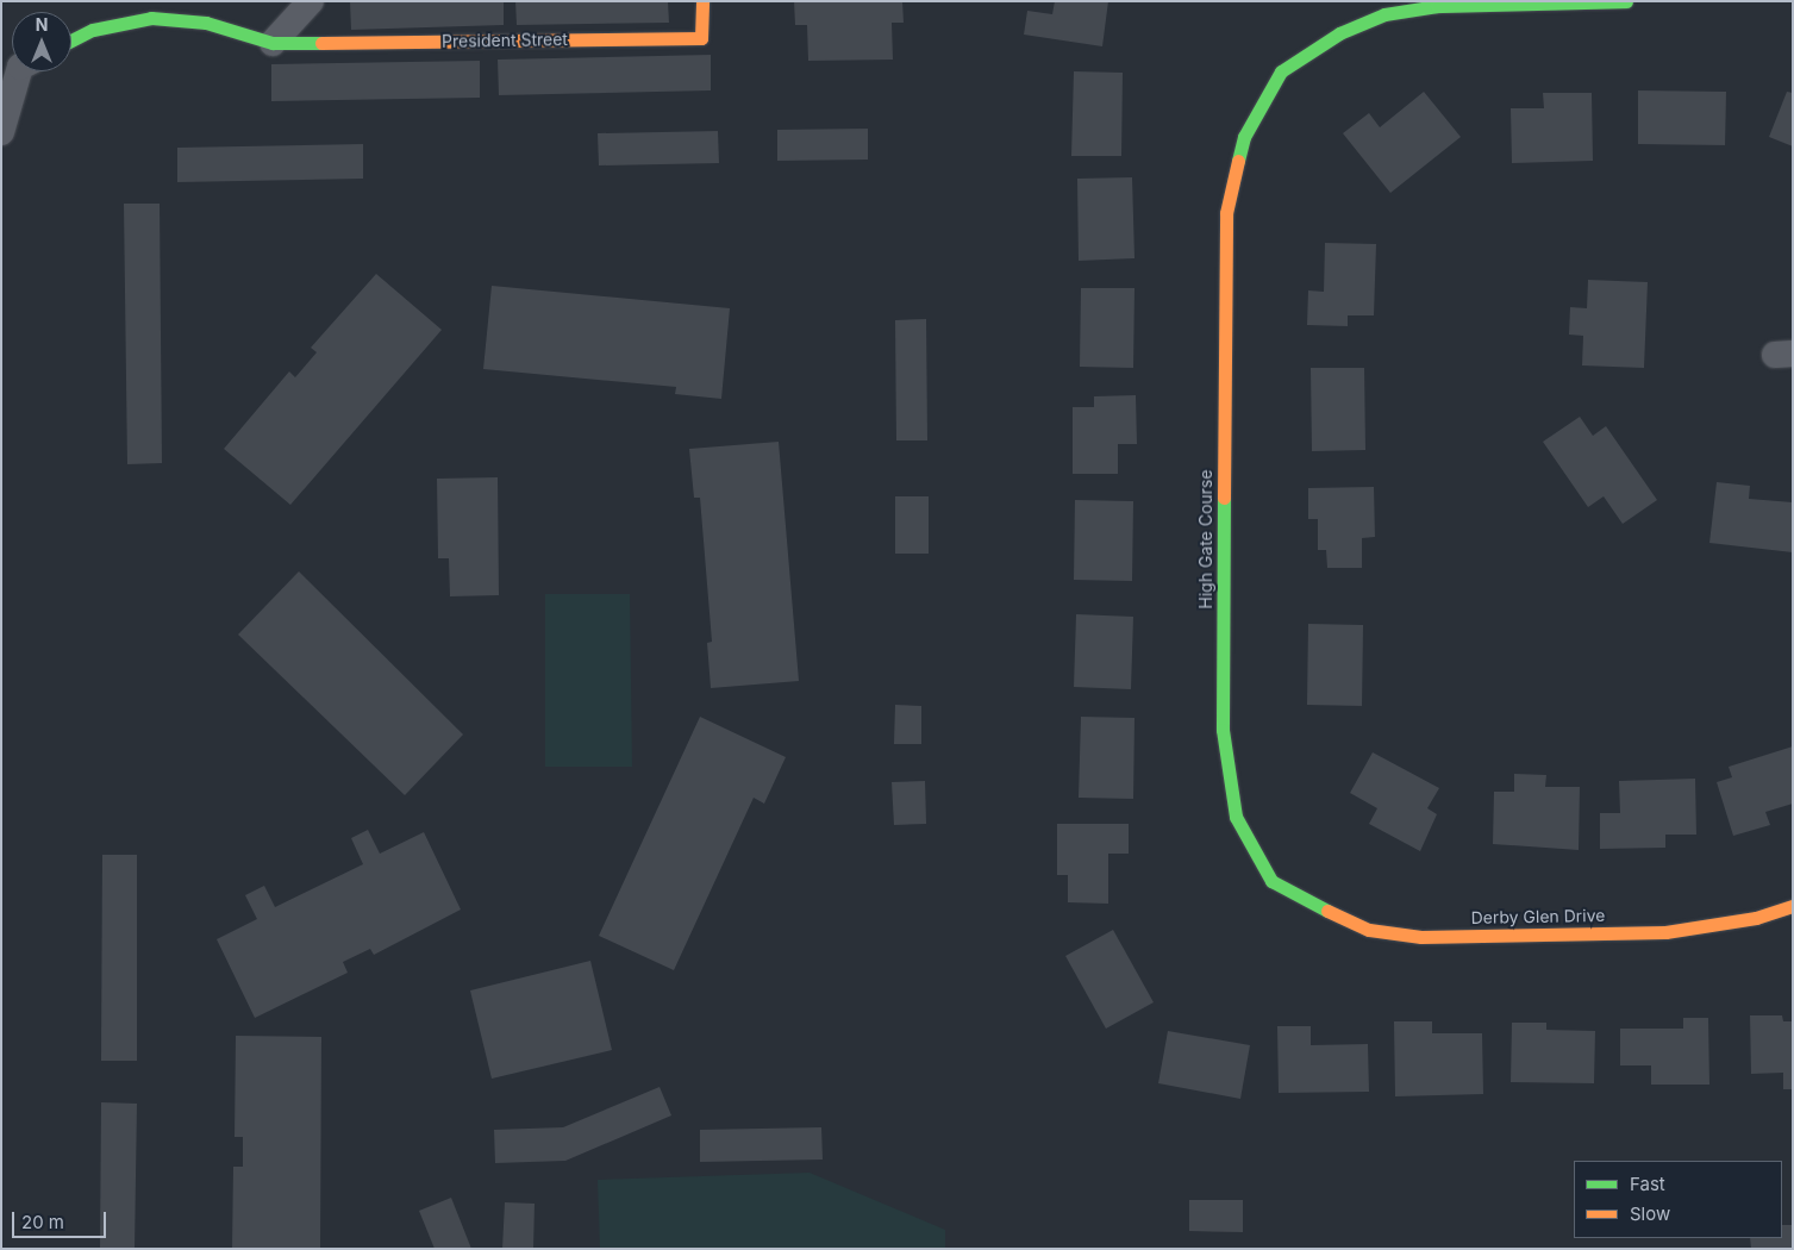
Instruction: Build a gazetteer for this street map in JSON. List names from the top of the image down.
{
  "streets": {
    "street": ["President Street", "High Gate Course", "Derby Glen Drive"]
  },
  "crossings": [
    ["High Gate Course", "Derby Glen Drive"]
  ],
  "legend": ["Fast", "Slow"],
  "scale_bar": "20 m",
  "north": "top"
}
